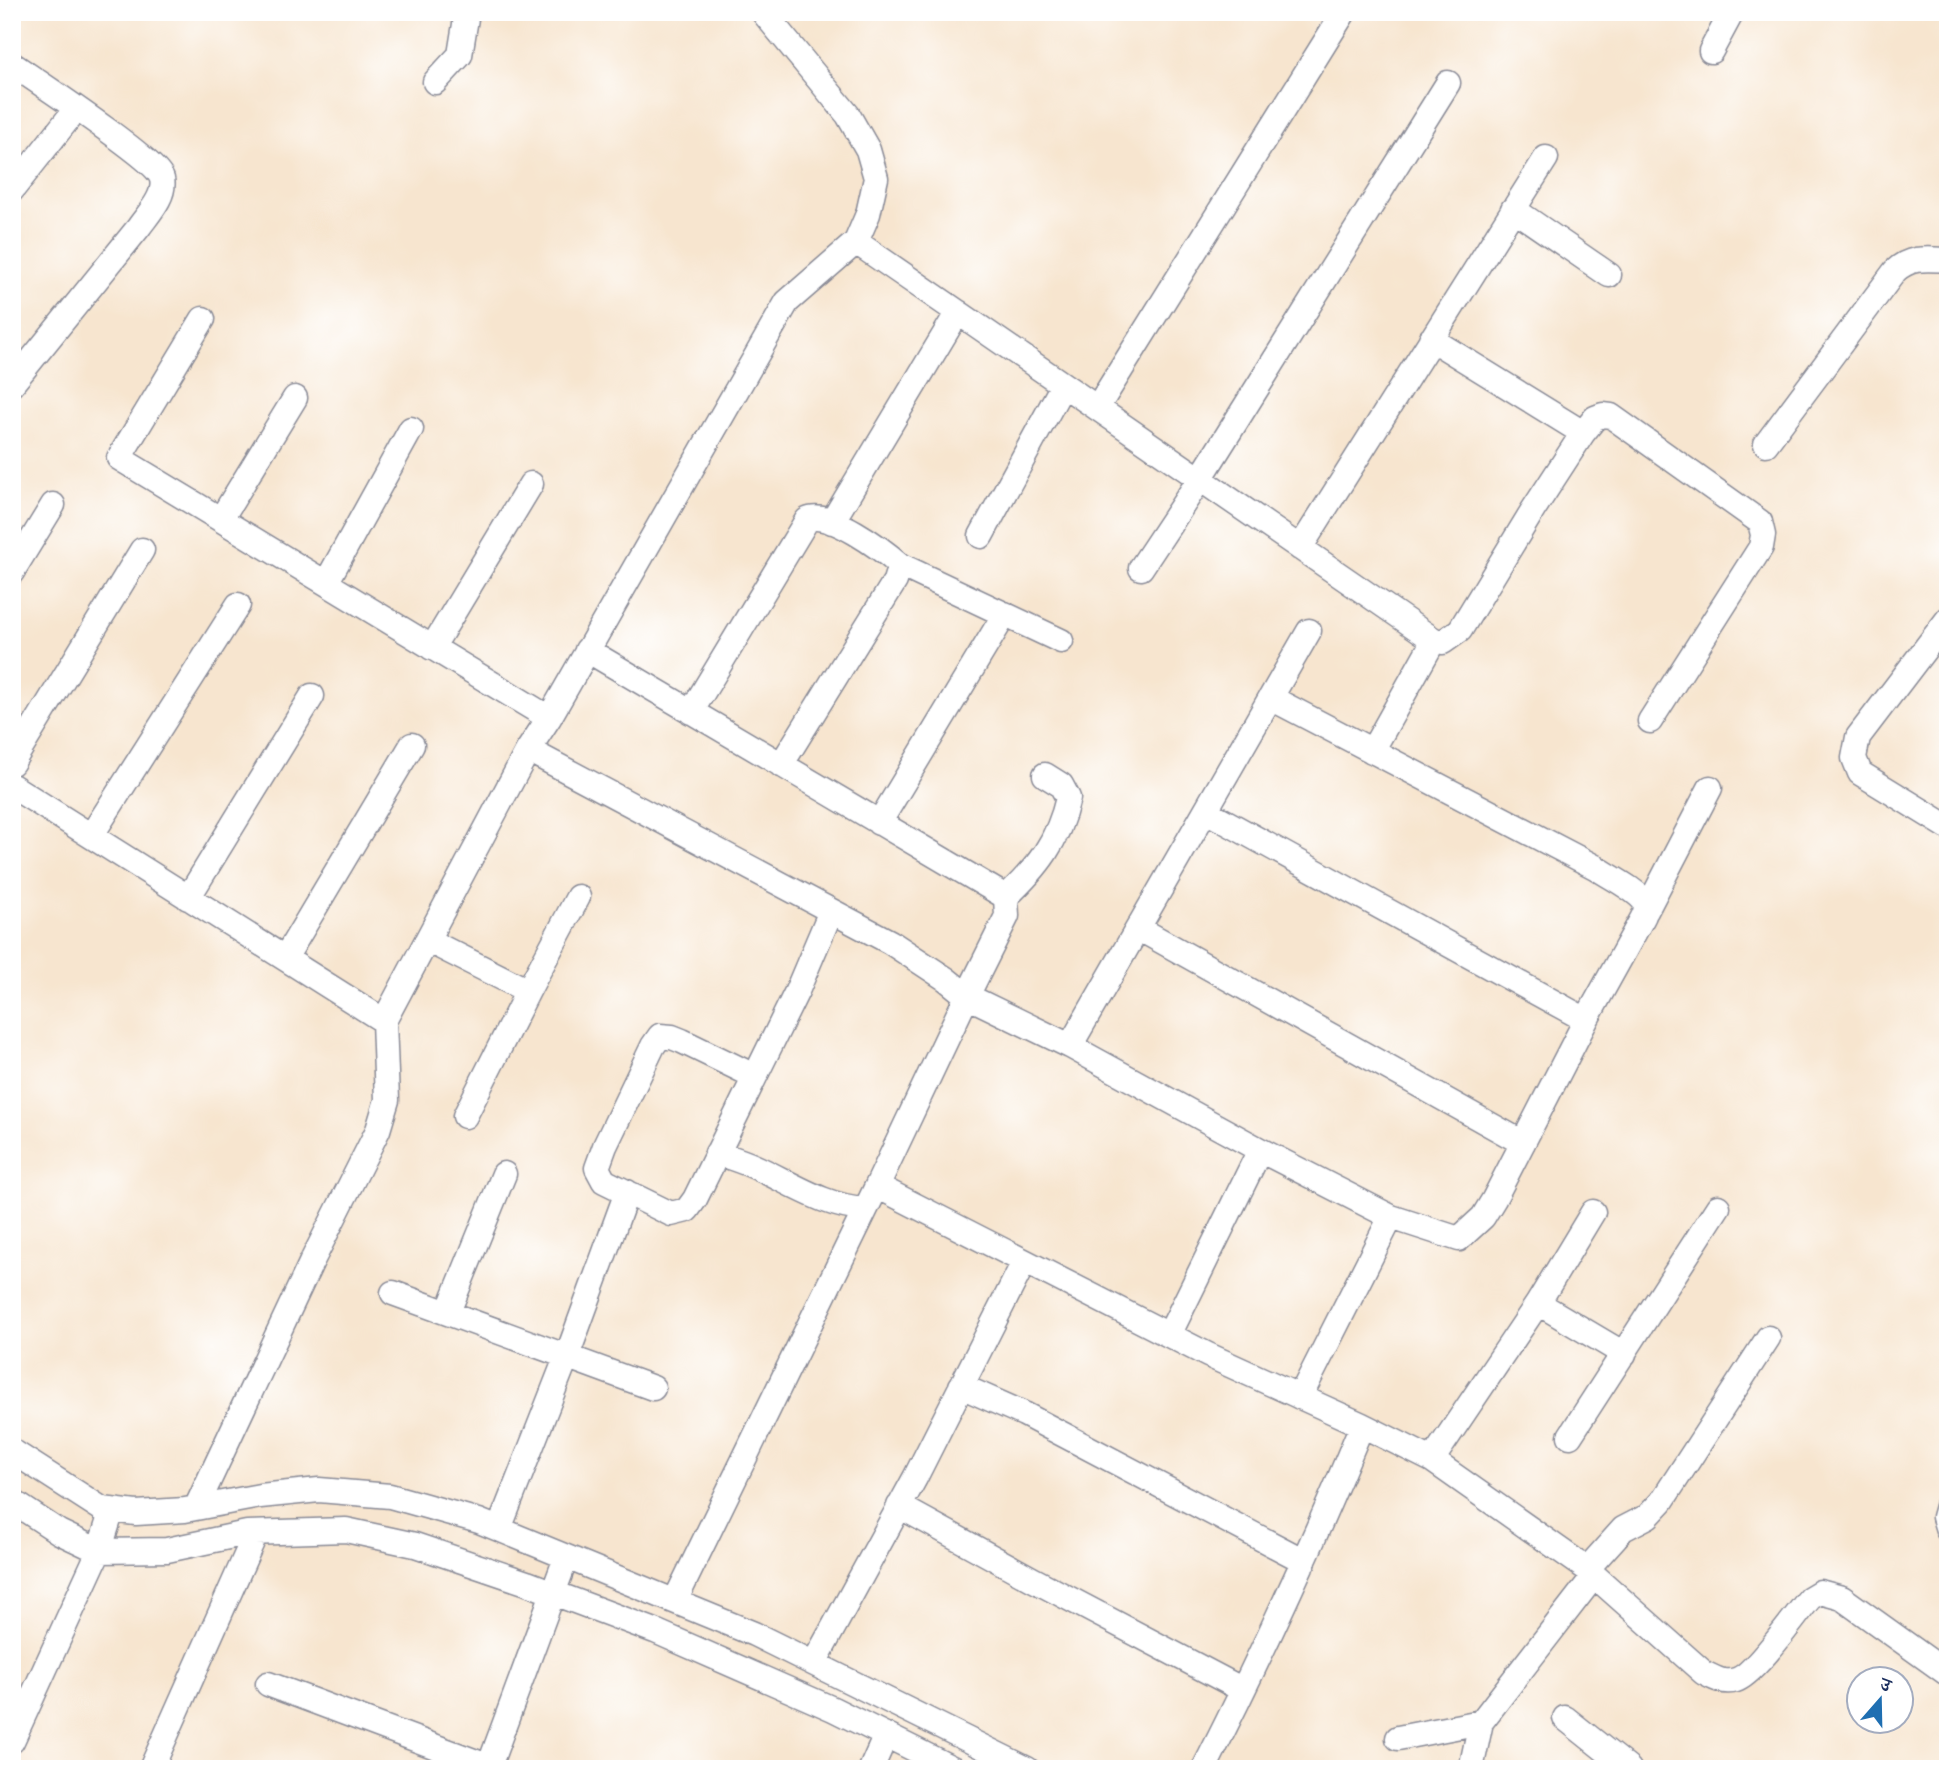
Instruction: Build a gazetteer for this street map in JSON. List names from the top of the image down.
{
  "north": "top"
}
